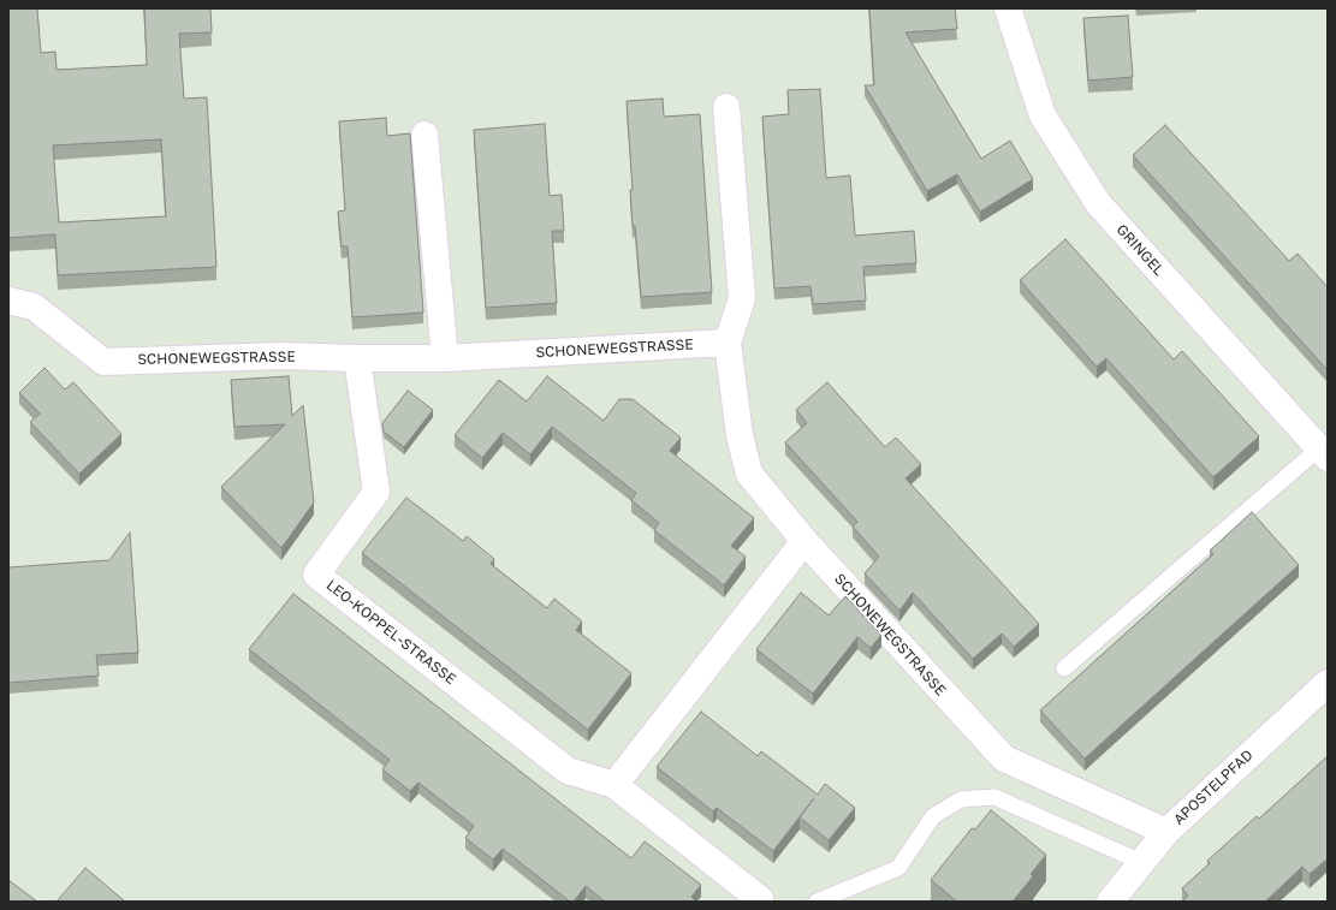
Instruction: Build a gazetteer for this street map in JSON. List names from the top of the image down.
{
  "streets": {
    "street": [
      "GRINGEL",
      "SCHONEWEGSTRASSE",
      "LEO-KOPPEL-STRASSE",
      "APOSTELPFAD"
    ]
  },
  "crossings": [
    ["SCHONEWEGSTRASSE", "LEO-KOPPEL-STRASSE"],
    ["SCHONEWEGSTRASSE", "APOSTELPFAD"]
  ]
}
